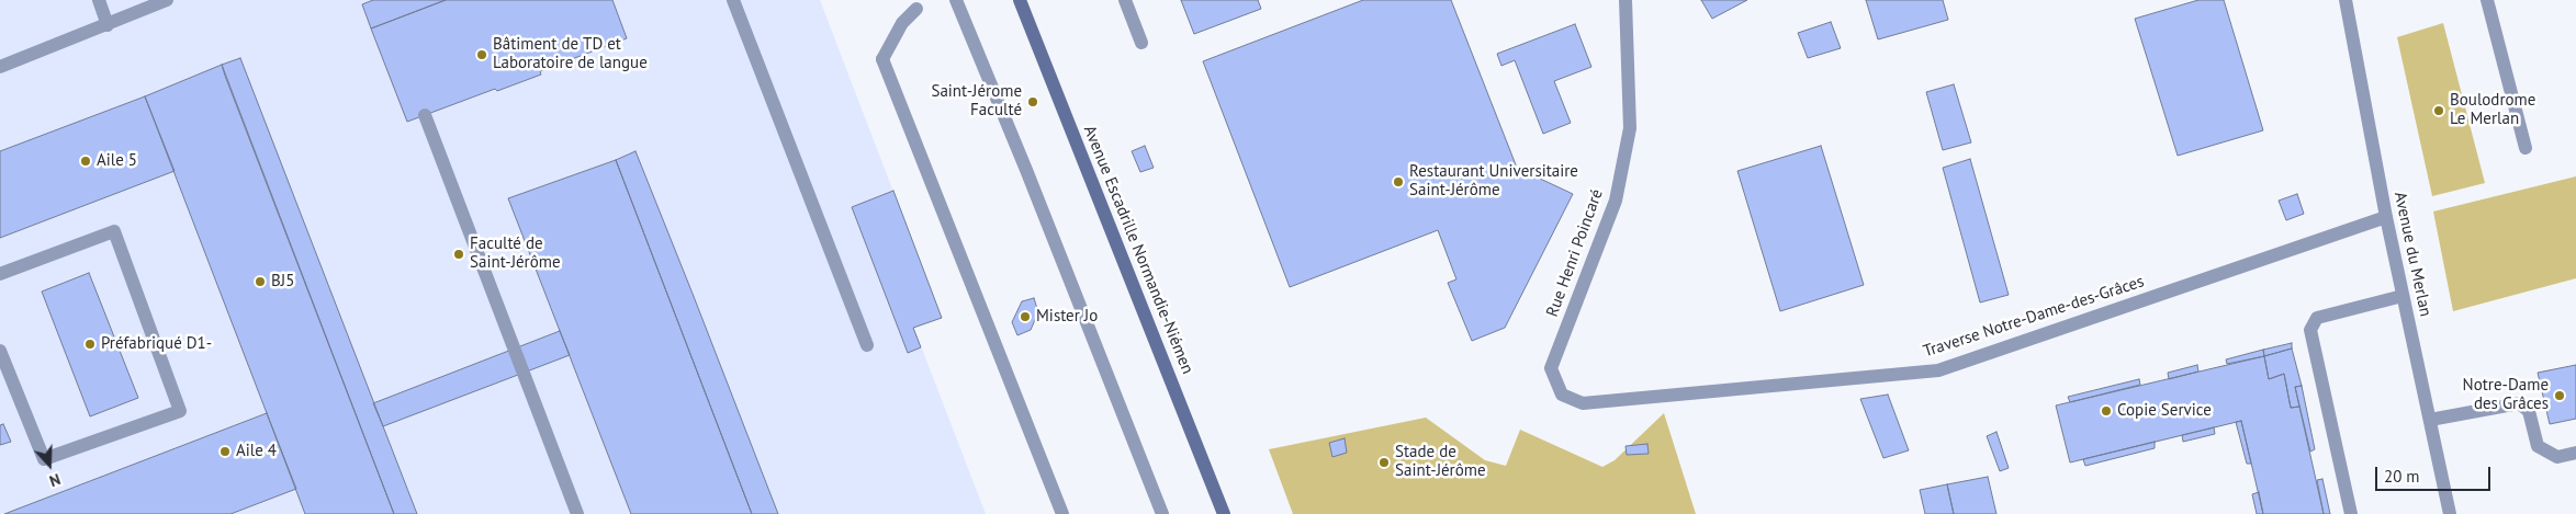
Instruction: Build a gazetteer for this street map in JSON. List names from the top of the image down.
{
  "streets": {
    "street": [
      "Avenue Escadrille Normandie-Niémen",
      "Rue Henri Poincaré",
      "Avenue du Merlan",
      "Traverse Notre-Dame-des-Grâces"
    ]
  },
  "crossings": [
    ["Rue Henri Poincaré", "Traverse Notre-Dame-des-Grâces"],
    ["Avenue du Merlan", "Traverse Notre-Dame-des-Grâces"]
  ],
  "places": [
    "Bâtiment de TD et Laboratoire de langue",
    "Saint-Jérome Faculté",
    "Boulodrome Le Merlan",
    "Aile 5",
    "Restaurant Universitaire Saint-Jérôme",
    "Faculté de Saint-Jérôme",
    "BJ5",
    "Mister Jo",
    "Préfabriqué D1-",
    "Notre-Dame des Grâces",
    "Copie Service",
    "Aile 4",
    "Stade de Saint-Jérôme"
  ],
  "scale_bar": "20 m",
  "north": "bottom"
}
